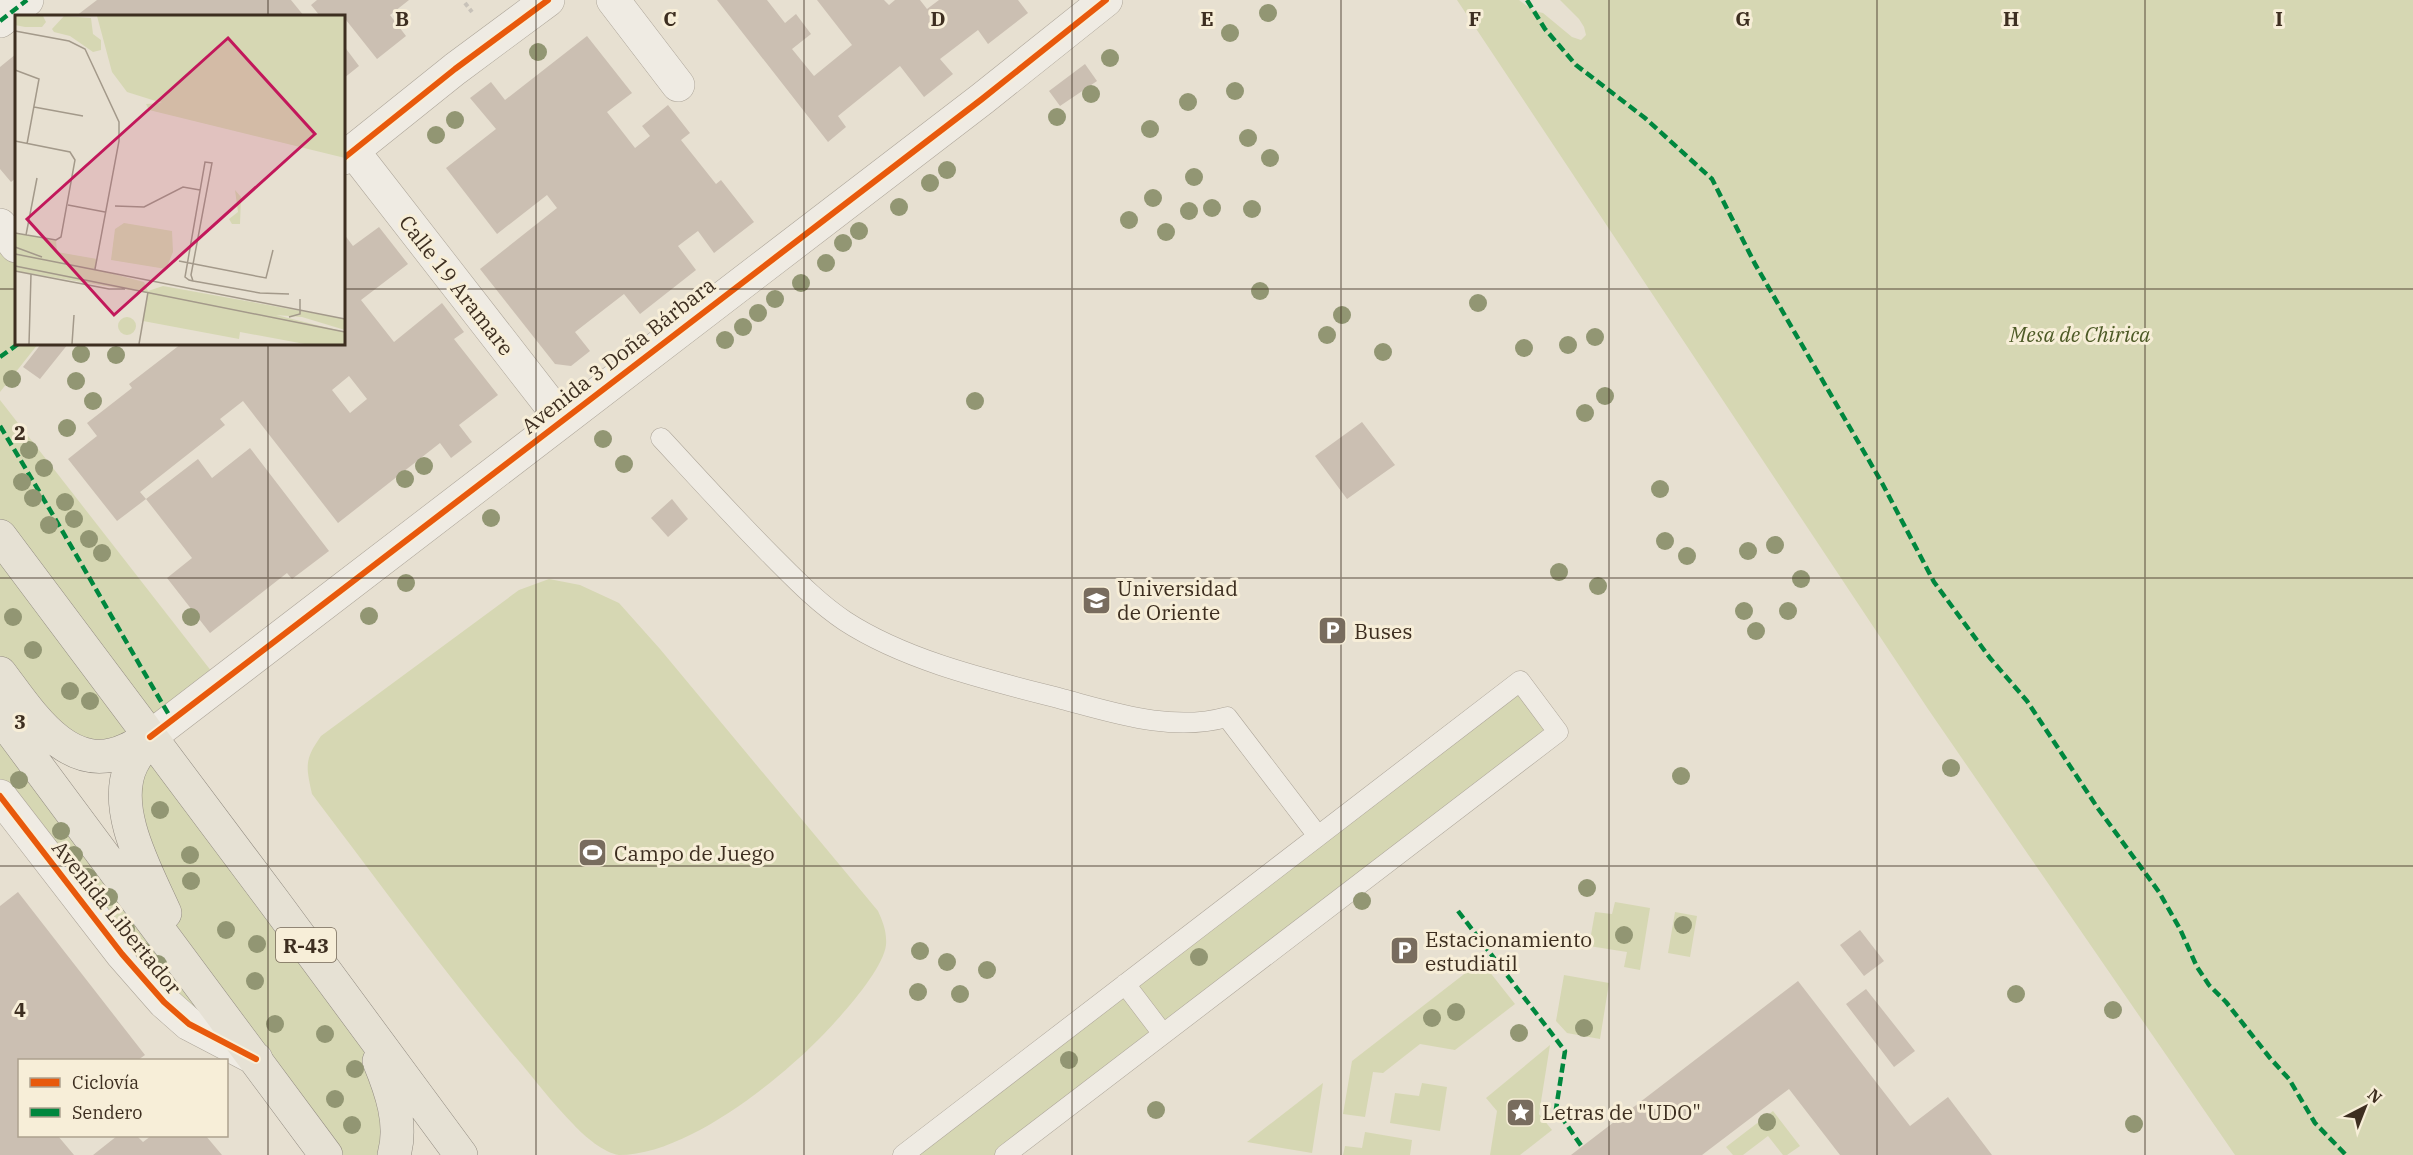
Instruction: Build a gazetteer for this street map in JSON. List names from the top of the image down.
{
  "streets": {
    "main road": ["Avenida Libertador", "R-43"],
    "street": ["Calle 19 Aramare", "Avenida 3 Doña Bárbara"]
  },
  "crossings": [
    ["Calle 19 Aramare", "Avenida 3 Doña Bárbara"],
    ["Avenida 3 Doña Bárbara", "R-43"]
  ],
  "parks": ["Mesa de Chirica"],
  "places": {
    "school or university": ["Universidad de Oriente"],
    "parking": ["Buses", "Estacionamiento estudiatil"],
    "sports": ["Campo de Juego"],
    "place": ["Letras de \"UDO\""]
  },
  "legend": ["Ciclovía", "Sendero"],
  "north": "top right",
  "grid": {
    "columns": [
      "B",
      "C",
      "D",
      "E",
      "F",
      "G",
      "H",
      "I"
    ],
    "rows": ["2", "3", "4"]
  }
}
